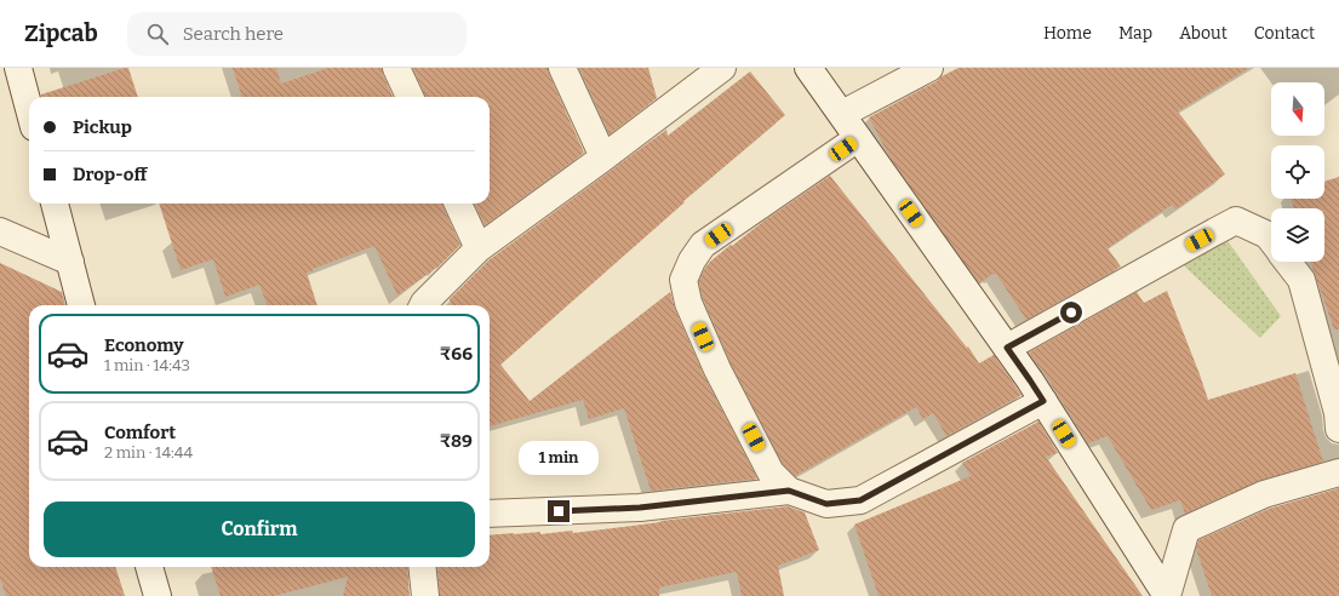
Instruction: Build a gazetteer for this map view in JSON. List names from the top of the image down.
{
  "north": "bottom",
  "page": {
    "header": "Zipcab",
    "search": "Search here",
    "nav": [
      "Home",
      "Map",
      "About",
      "Contact"
    ],
    "banner": ["Pickup", "Drop-off"],
    "list": [
      {
        "name": "Economy",
        "note": "1 min · 14:43",
        "value": "₹66"
      },
      {
        "name": "Comfort",
        "note": "2 min · 14:44",
        "value": "₹89"
      }
    ],
    "bubble": "1 min",
    "buttons": "Confirm"
  }
}
